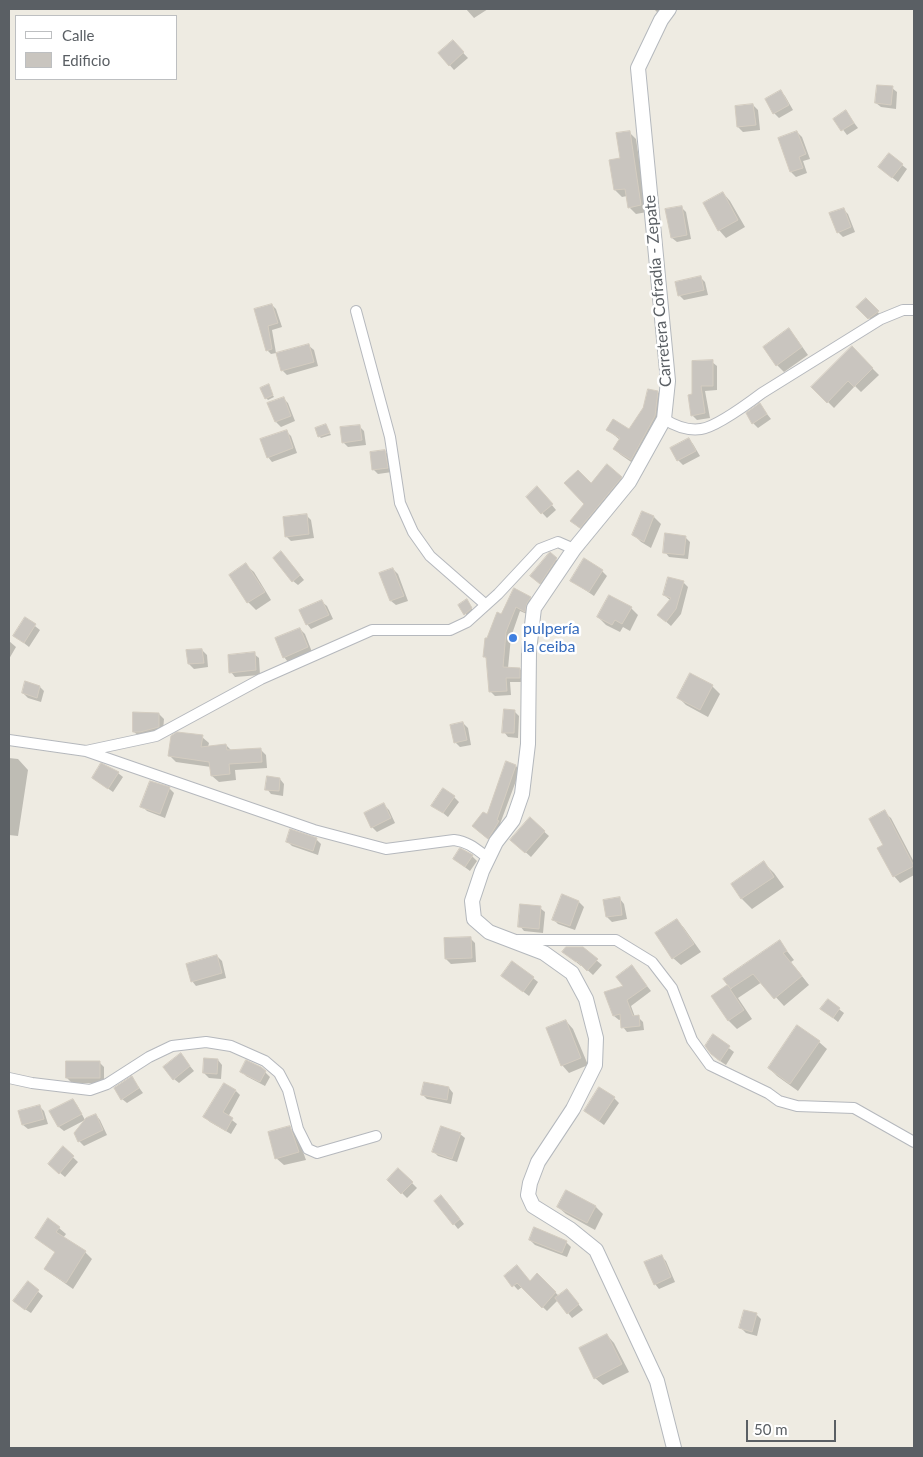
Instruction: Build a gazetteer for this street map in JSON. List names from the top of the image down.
{
  "streets": {
    "street": ["Carretera Cofradía - Zepate"]
  },
  "places": ["pulpería la ceiba"],
  "legend": ["Calle", "Edificio"],
  "scale_bar": "50 m"
}
